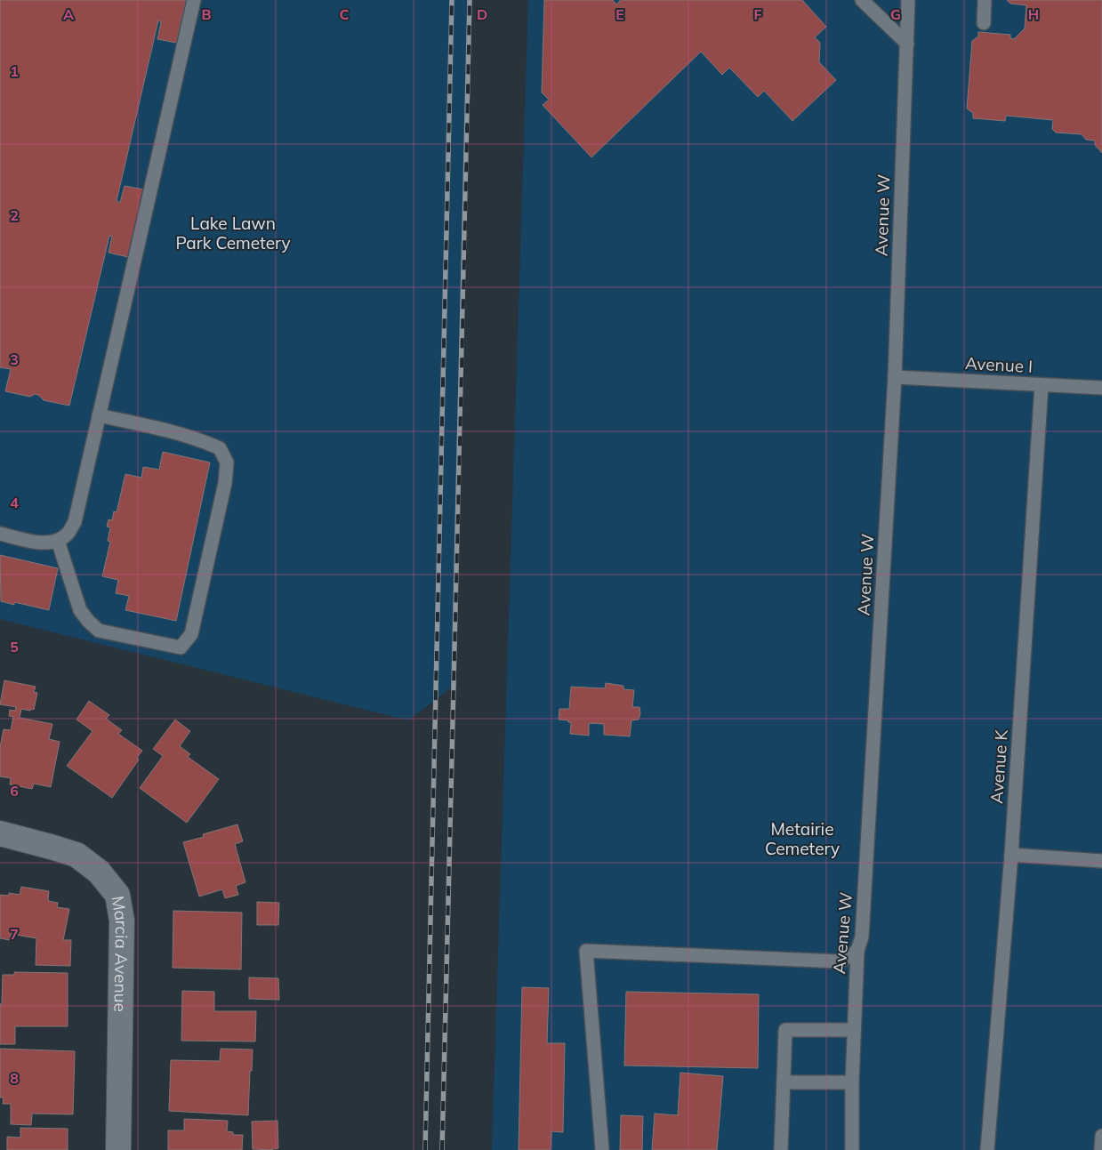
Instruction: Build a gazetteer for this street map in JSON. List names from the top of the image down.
{
  "streets": {
    "street": ["Marcia Avenue"],
    "lane": ["Avenue W", "Avenue I", "Avenue K"]
  },
  "crossings": [
    ["Avenue W", "Avenue I"],
    ["Avenue I", "Avenue K"]
  ],
  "parks": ["Lake Lawn Park Cemetery", "Metairie Cemetery"],
  "grid": {
    "columns": [
      "A",
      "B",
      "C",
      "D",
      "E",
      "F",
      "G",
      "H"
    ],
    "rows": [
      "1",
      "2",
      "3",
      "4",
      "5",
      "6",
      "7",
      "8"
    ]
  }
}
